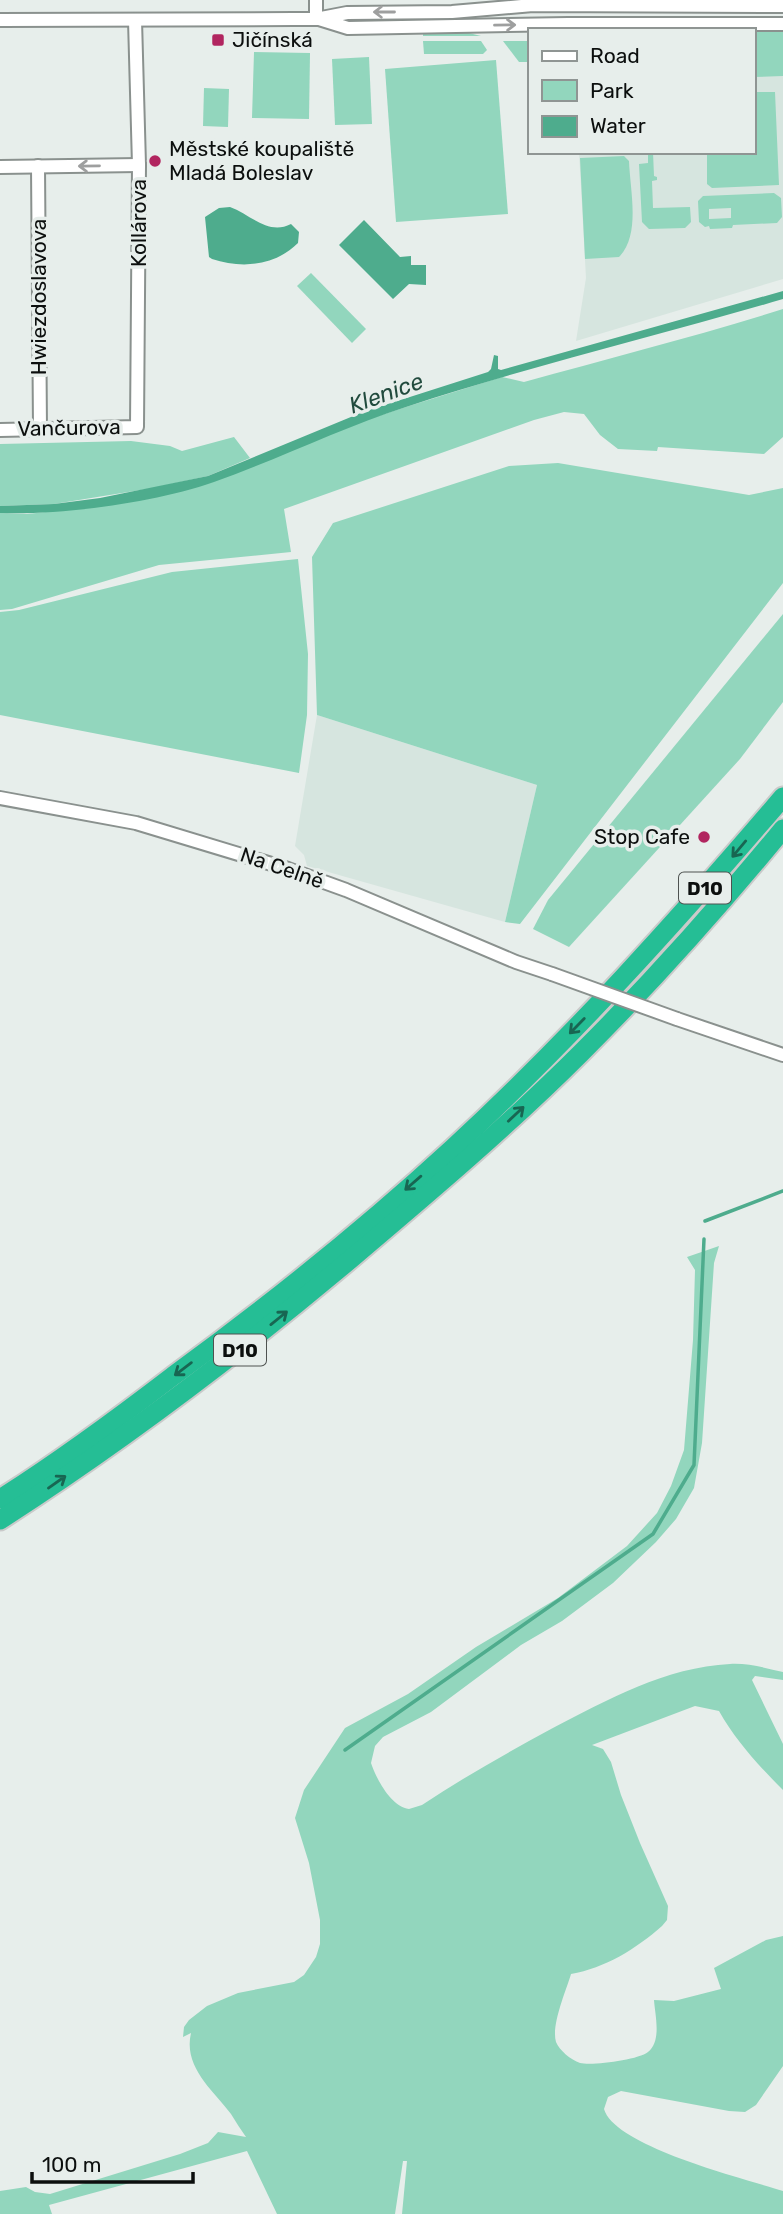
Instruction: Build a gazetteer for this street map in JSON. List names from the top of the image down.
{
  "streets": {
    "highway": ["D10"],
    "street": [
      "Kollárova",
      "Hwiezdoslavova",
      "Vančurova",
      "Na Celně"
    ]
  },
  "crossings": [
    ["Kollárova", "Vančurova"],
    ["Hwiezdoslavova", "Vančurova"]
  ],
  "water": ["Klenice"],
  "places": {
    "transit": ["Jičínská"],
    "other": ["Městské koupaliště Mladá Boleslav", "Stop Cafe"]
  },
  "legend": ["Road", "Park", "Water"],
  "scale_bar": "100 m"
}
